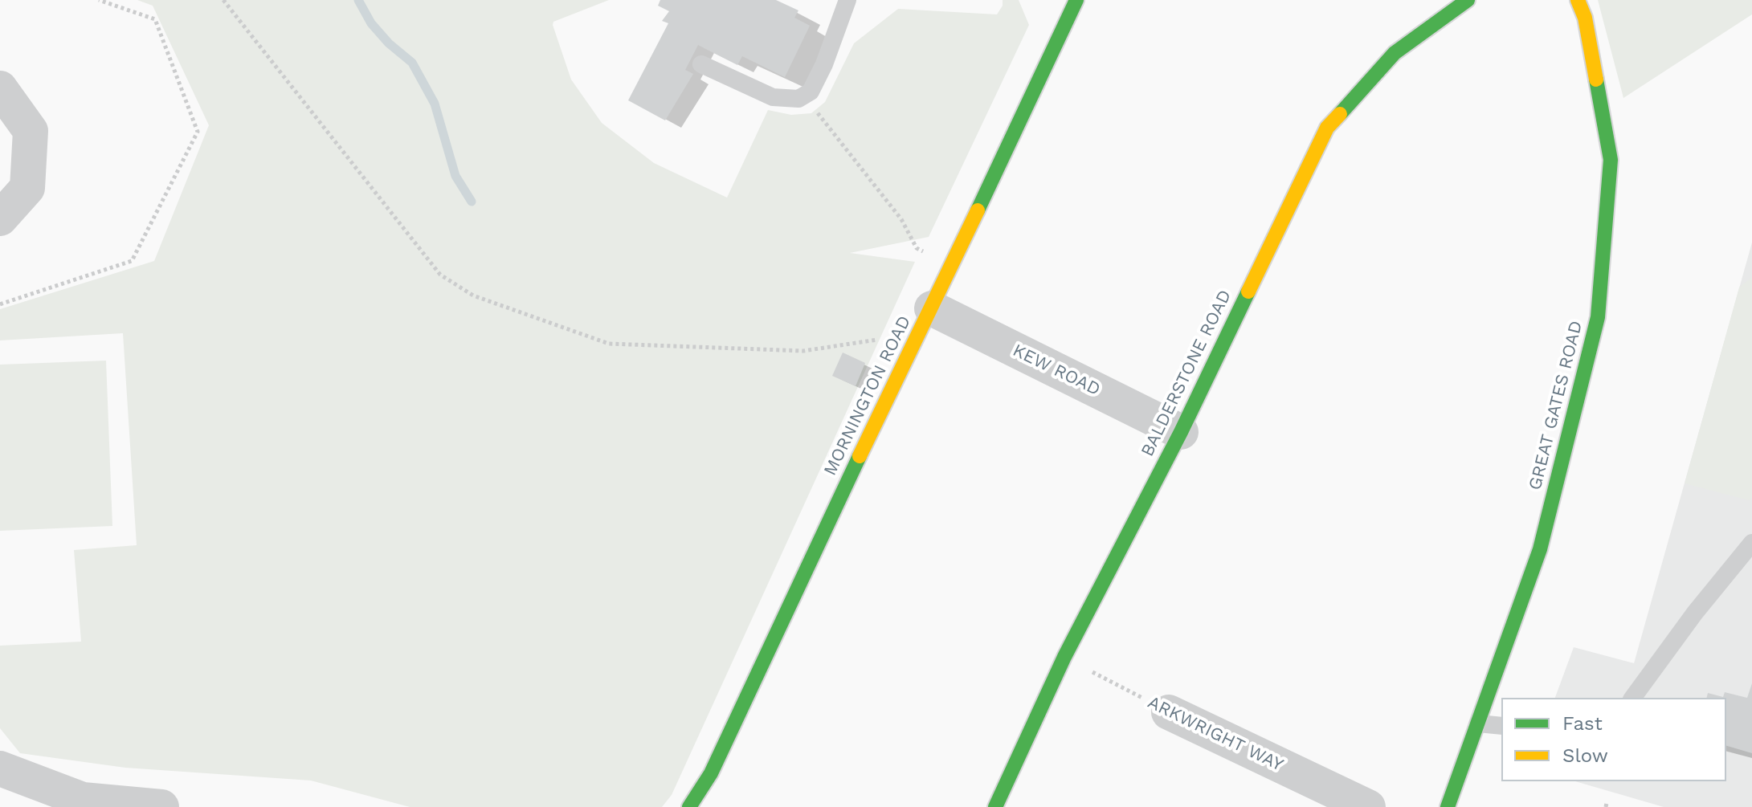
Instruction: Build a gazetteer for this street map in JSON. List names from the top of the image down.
{
  "streets": {
    "street": [
      "KEW ROAD",
      "BALDERSTONE ROAD",
      "MORNINGTON ROAD",
      "GREAT GATES ROAD",
      "ARKWRIGHT WAY"
    ]
  },
  "crossings": [
    ["KEW ROAD", "BALDERSTONE ROAD"],
    ["KEW ROAD", "MORNINGTON ROAD"],
    ["BALDERSTONE ROAD", "ARKWRIGHT WAY"]
  ],
  "legend": ["Fast", "Slow"]
}
